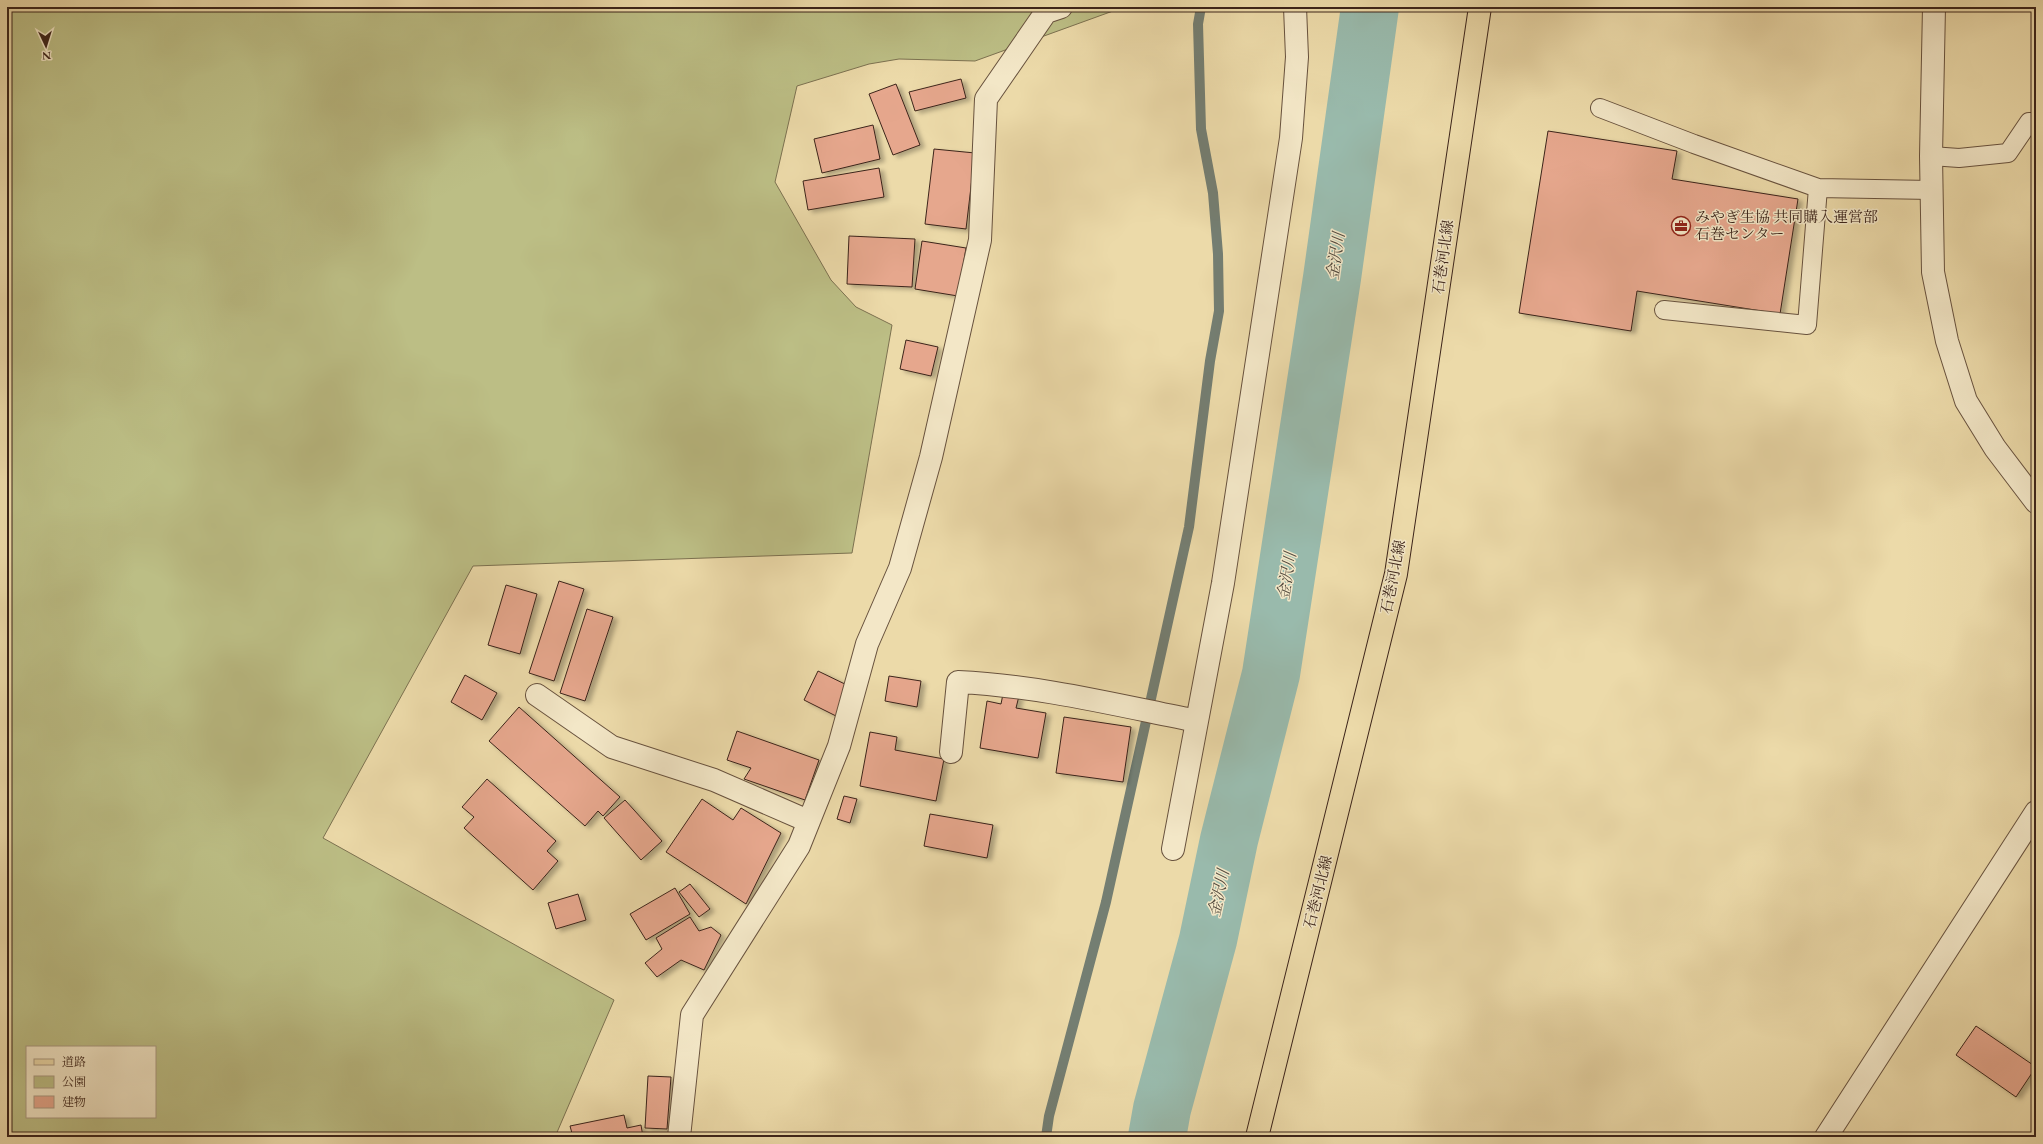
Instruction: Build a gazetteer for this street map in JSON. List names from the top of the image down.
{
  "streets": {
    "main road": ["石巻河北線"]
  },
  "water": ["金沢川"],
  "places": {
    "office": ["みやぎ生協 共同購入運営部 石巻センター"]
  },
  "legend": ["道路", "公園", "建物"],
  "north": "bottom"
}
